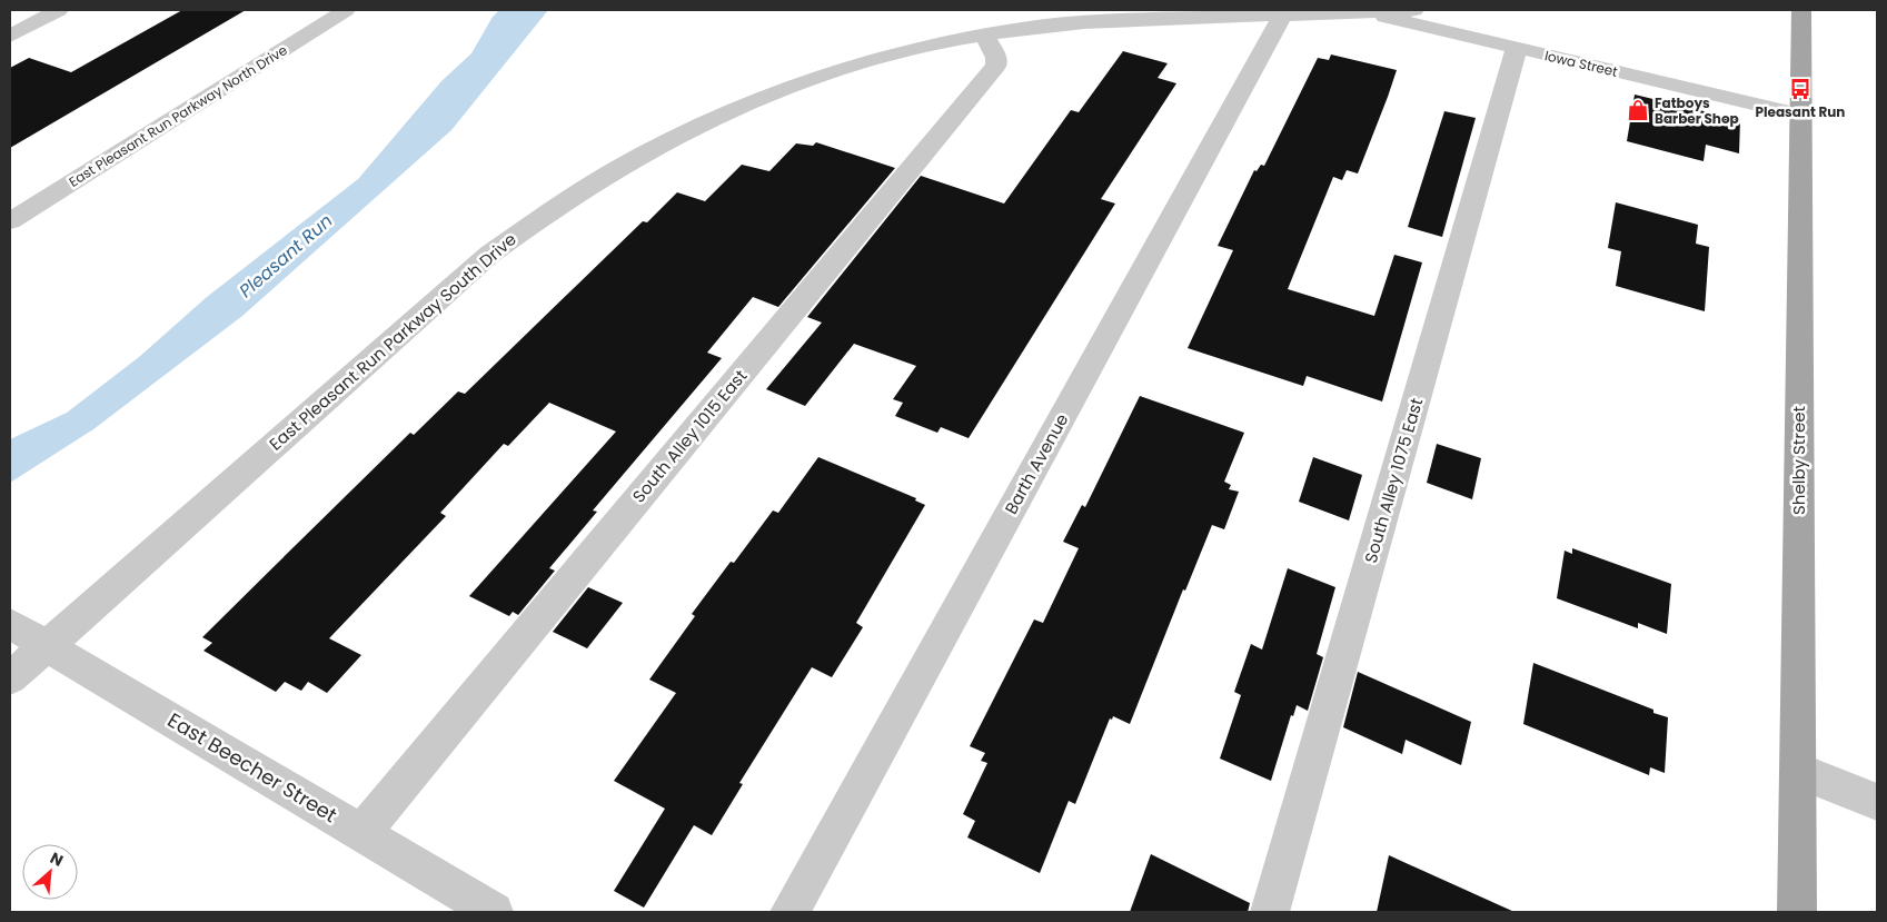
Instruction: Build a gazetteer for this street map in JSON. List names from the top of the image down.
{
  "streets": {
    "main road": ["Shelby Street"],
    "street": [
      "Iowa Street",
      "East Pleasant Run Parkway North Drive",
      "East Pleasant Run Parkway South Drive",
      "South Alley 1015 East",
      "Barth Avenue",
      "South Alley 1075 East",
      "East Beecher Street"
    ]
  },
  "crossings": [
    ["Iowa Street", "East Pleasant Run Parkway South Drive"],
    ["Iowa Street", "Shelby Street"],
    ["Iowa Street", "South Alley 1075 East"],
    ["East Pleasant Run Parkway South Drive", "South Alley 1015 East"],
    ["East Pleasant Run Parkway South Drive", "Barth Avenue"],
    ["East Pleasant Run Parkway South Drive", "East Beecher Street"],
    ["South Alley 1015 East", "East Beecher Street"]
  ],
  "water": ["Pleasant Run"],
  "places": {
    "bus stop": ["Pleasant Run"],
    "shop": ["Fatboys Barber Shop"]
  },
  "north": "top right"
}
